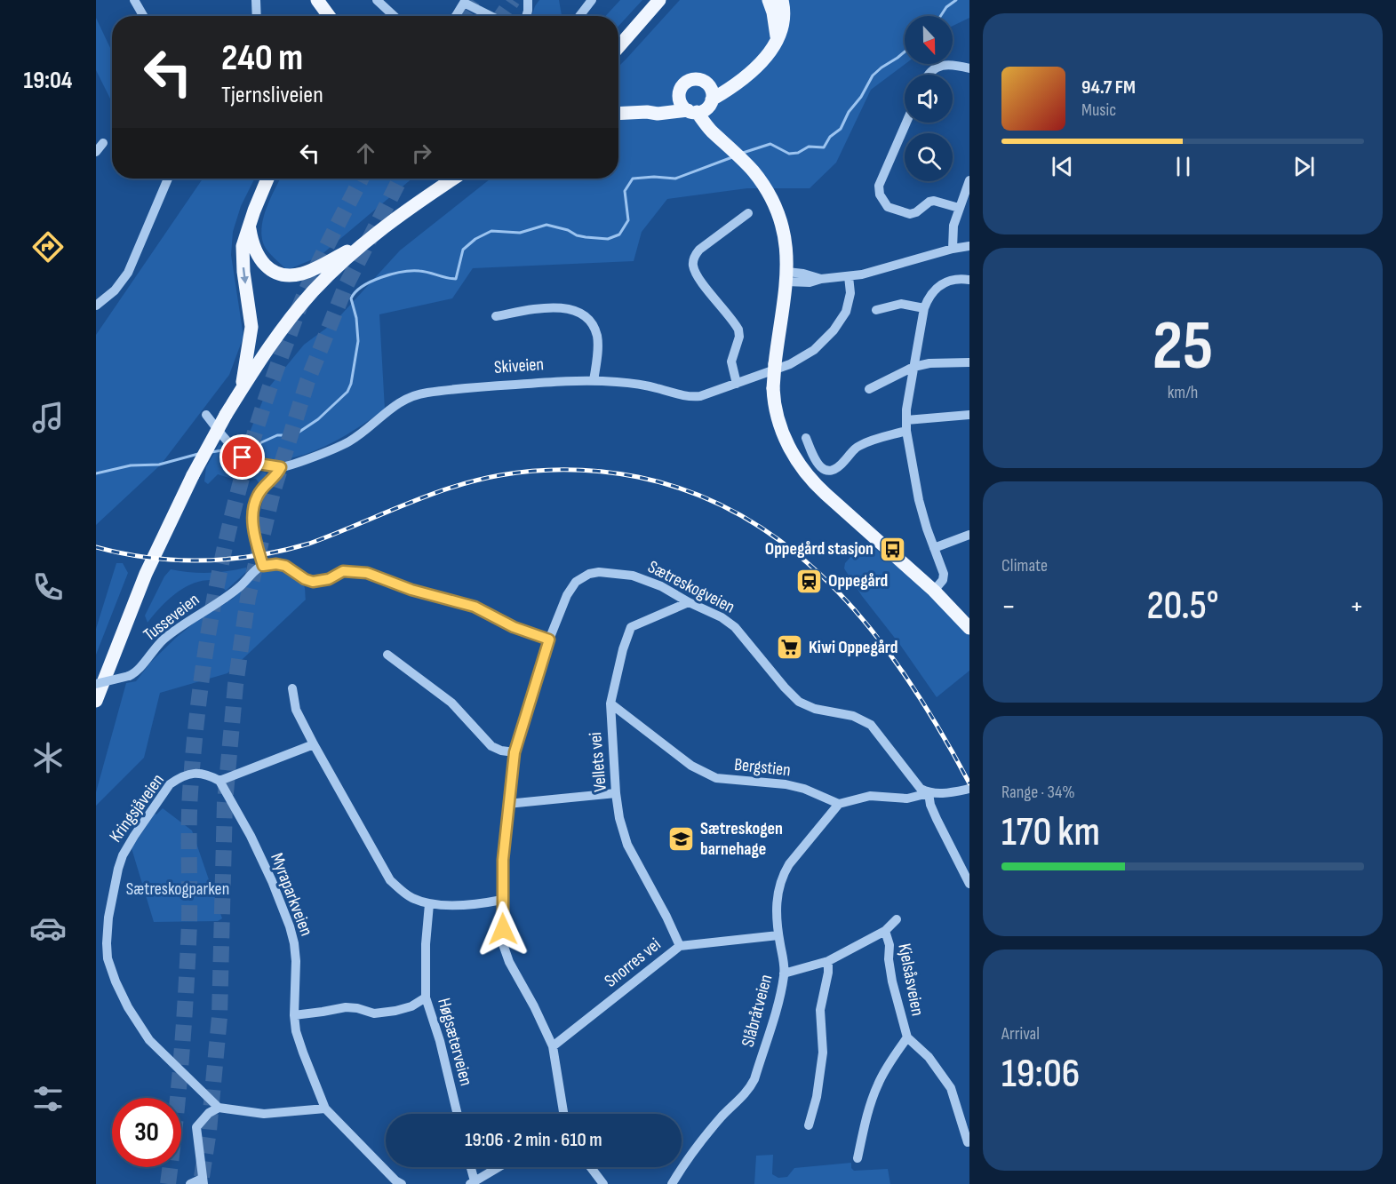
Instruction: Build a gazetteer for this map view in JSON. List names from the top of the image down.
{
  "streets": {
    "street": [
      "Skiveien",
      "Sætreskogveien",
      "Tusseveien",
      "Vellets vei",
      "Bergstien",
      "Kringsjåveien",
      "Myraparkveien",
      "Snorres vei",
      "Kjelsåsveien",
      "Slåbråtveien",
      "Høgsæterveien"
    ]
  },
  "crossings": [
    ["Sætreskogveien", "Vellets vei"],
    ["Sætreskogveien", "Snorres vei"],
    ["Vellets vei", "Bergstien"],
    ["Vellets vei", "Snorres vei"],
    ["Bergstien", "Slåbråtveien"],
    ["Kringsjåveien", "Myraparkveien"],
    ["Snorres vei", "Slåbråtveien"]
  ],
  "parks": ["Sætreskogparken"],
  "places": {
    "bus stop": ["Oppegård stasjon"],
    "station": ["Oppegård"],
    "supermarket": ["Kiwi Oppegård"],
    "school or university": ["Sætreskogen barnehage"]
  },
  "north": "bottom",
  "page": {
    "tabs": "19:04",
    "turn": ["240 m", "Tjernsliveien"],
    "song": ["94.7 FM", "Music"],
    "tile": [
      ["25", "km/h"],
      "Climate",
      ["Range · 34%", "170 km"],
      ["Arrival", "19:06"]
    ],
    "heat": ["−", "20.5°", "+"],
    "limit": "30",
    "trip": "19:06 · 2 min · 610 m"
  }
}
